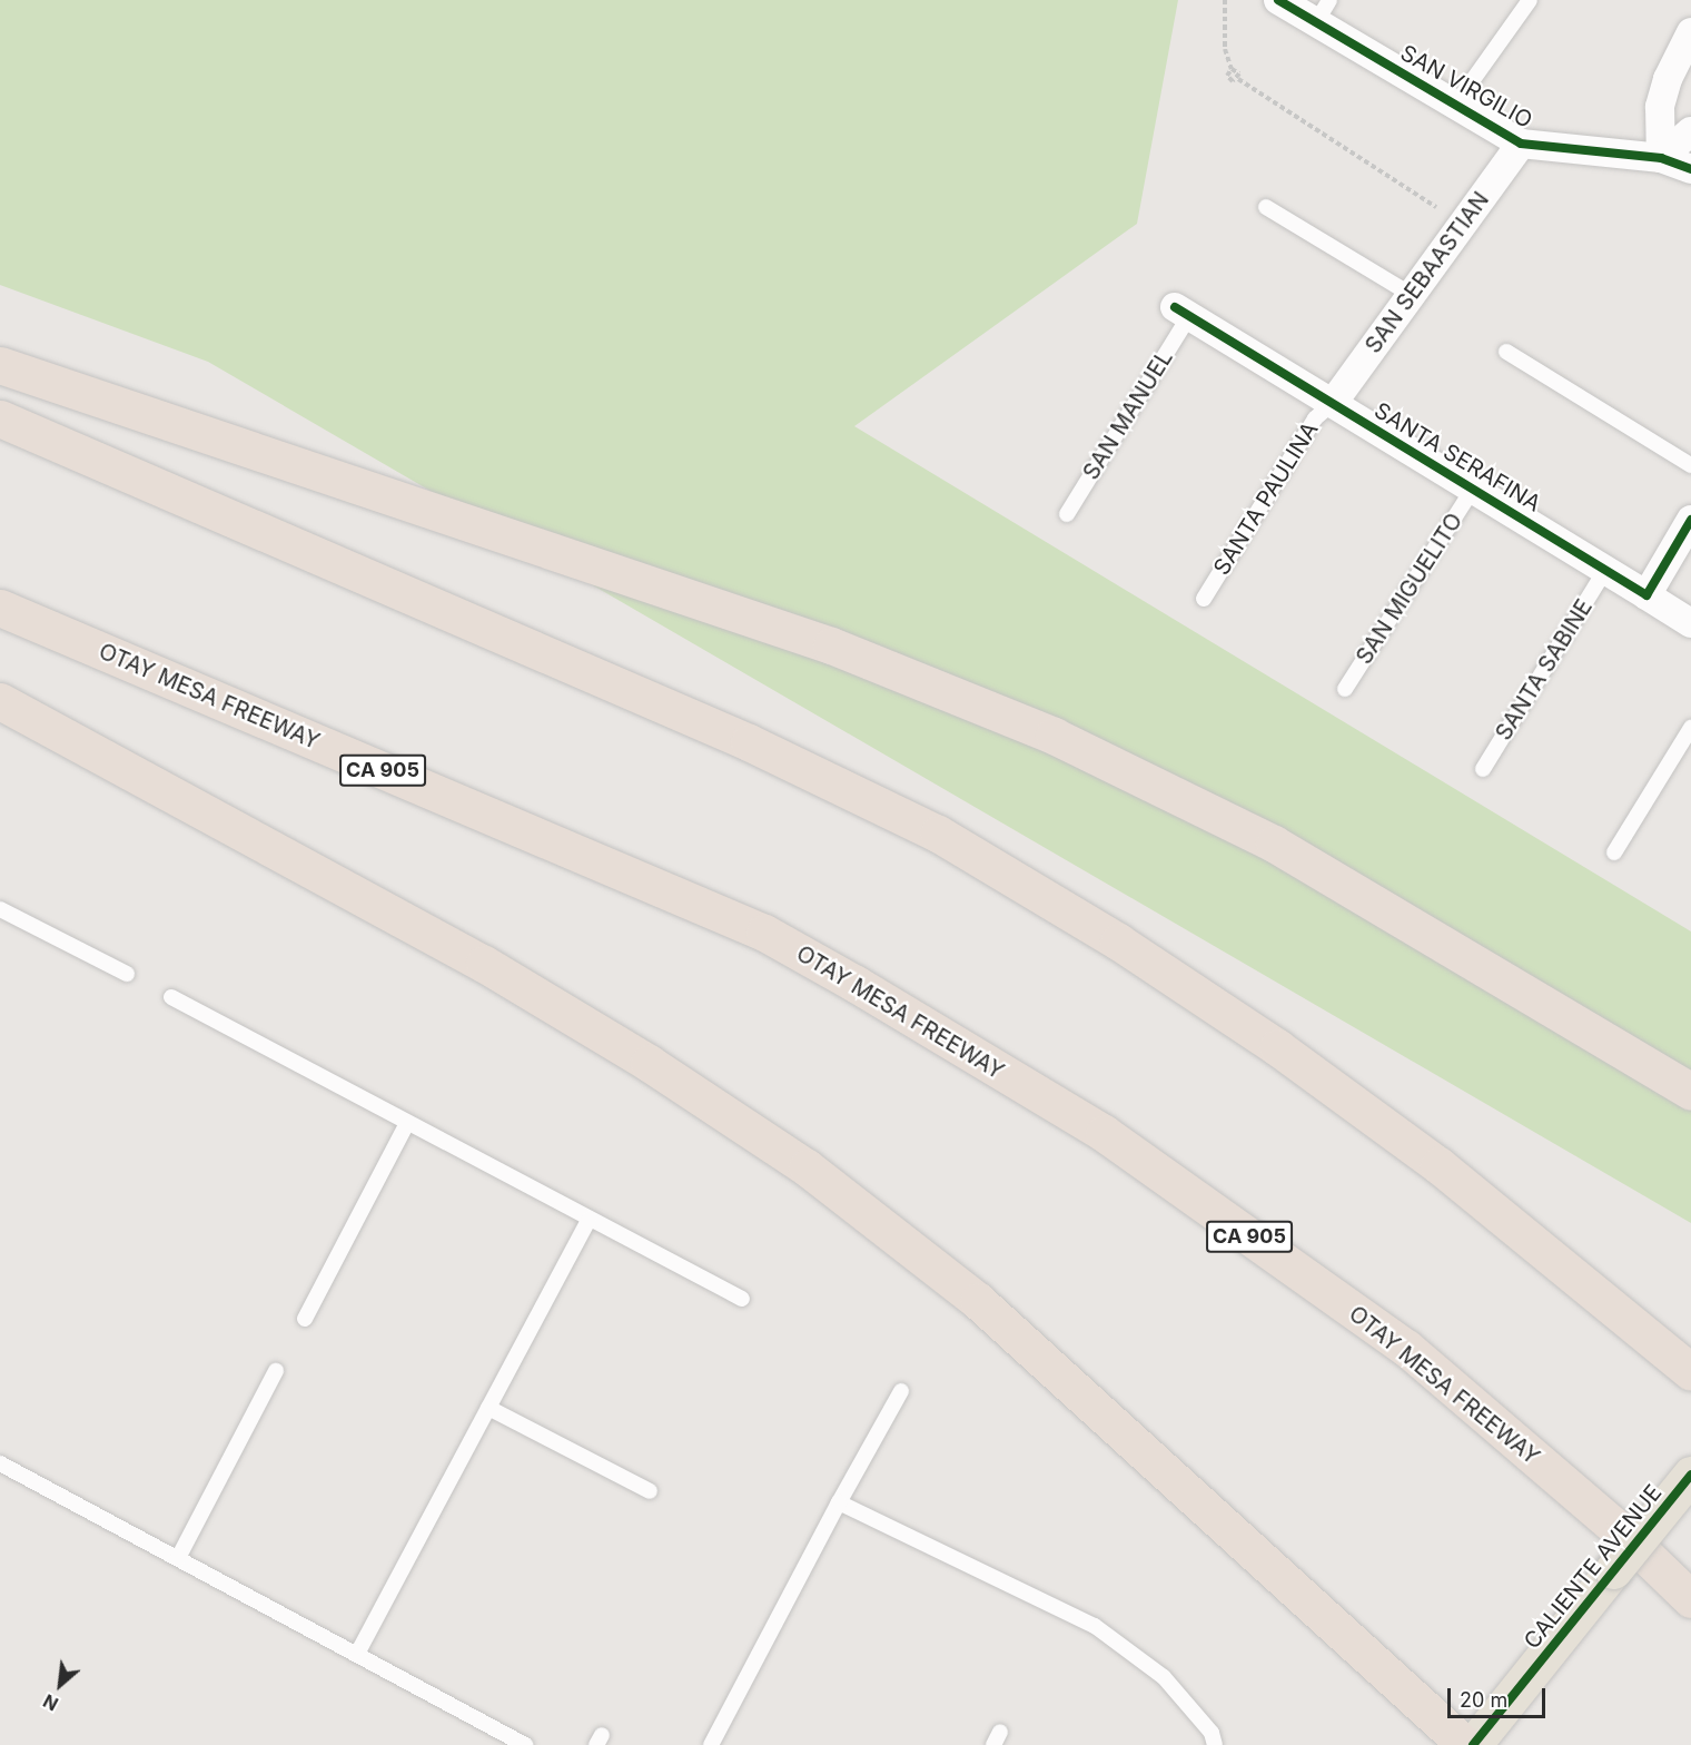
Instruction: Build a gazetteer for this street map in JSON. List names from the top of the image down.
{
  "streets": {
    "highway": ["OTAY MESA FREEWAY", "CA 905"],
    "main road": ["CALIENTE AVENUE"],
    "street": ["SAN VIRGILIO", "SAN SEBAASTIAN", "SANTA SERAFINA"],
    "lane": [
      "SAN MANUEL",
      "SANTA PAULINA",
      "SAN MIGUELITO",
      "SANTA SABINE"
    ]
  },
  "crossings": [
    ["SAN VIRGILIO", "SAN SEBAASTIAN"],
    ["SAN SEBAASTIAN", "SANTA SERAFINA"],
    ["SAN SEBAASTIAN", "SANTA PAULINA"],
    ["SAN MANUEL", "SANTA SERAFINA"],
    ["SANTA SERAFINA", "SANTA PAULINA"],
    ["SANTA SERAFINA", "SAN MIGUELITO"],
    ["SANTA SERAFINA", "SANTA SABINE"]
  ],
  "scale_bar": "20 m",
  "north": "bottom left"
}
